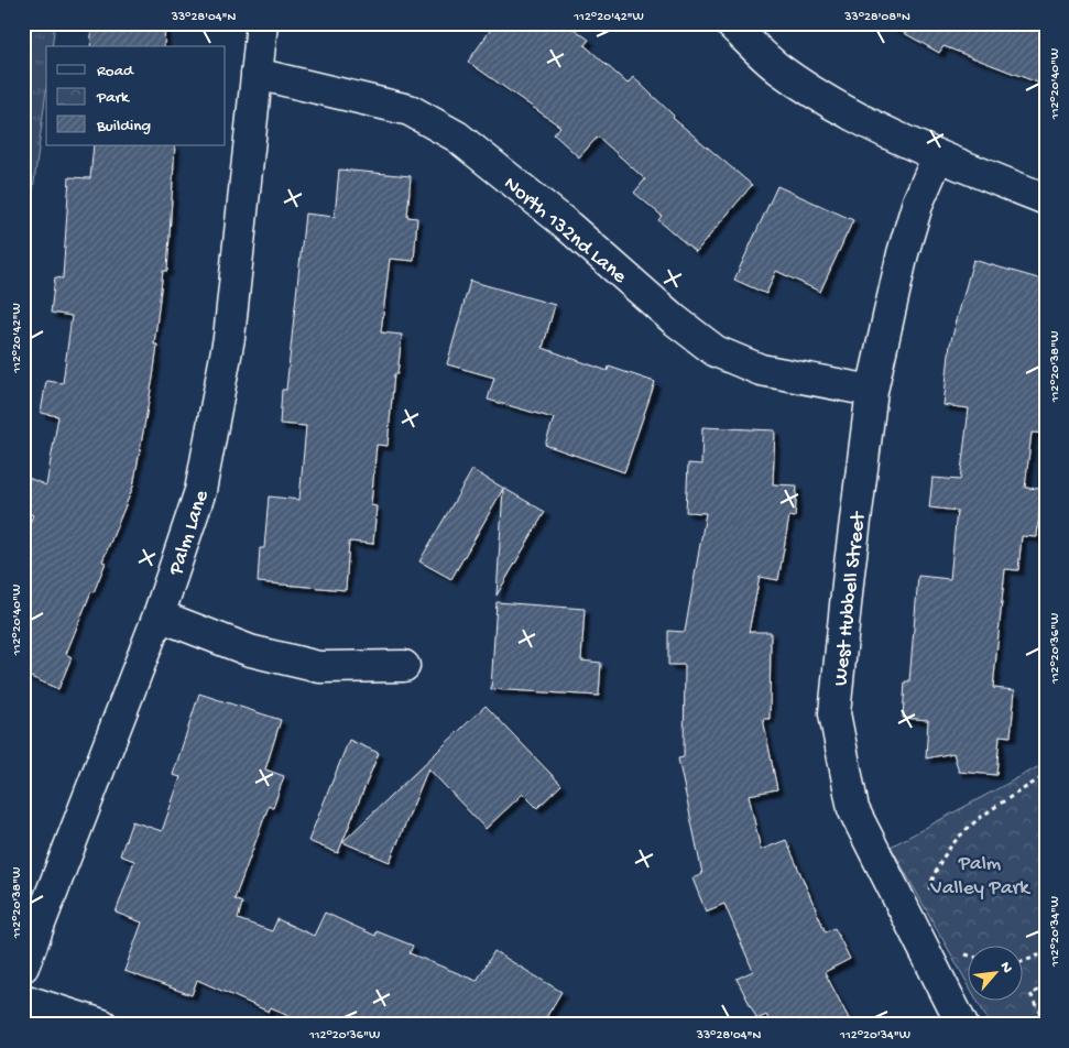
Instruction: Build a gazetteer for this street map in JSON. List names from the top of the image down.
{
  "streets": {
    "street": ["North 132nd Lane", "Palm Lane", "West Hubbell Street"]
  },
  "crossings": [
    ["North 132nd Lane", "Palm Lane"],
    ["North 132nd Lane", "West Hubbell Street"]
  ],
  "parks": ["Palm Valley Park"],
  "legend": ["Road", "Park", "Building"],
  "north": "top right",
  "coordinates": [
    "33°28'04\"N",
    "112°20'42\"W",
    "33°28'08\"N",
    "112°20'40\"W",
    "112°20'38\"W",
    "112°20'36\"W",
    "112°20'34\"W"
  ]
}
